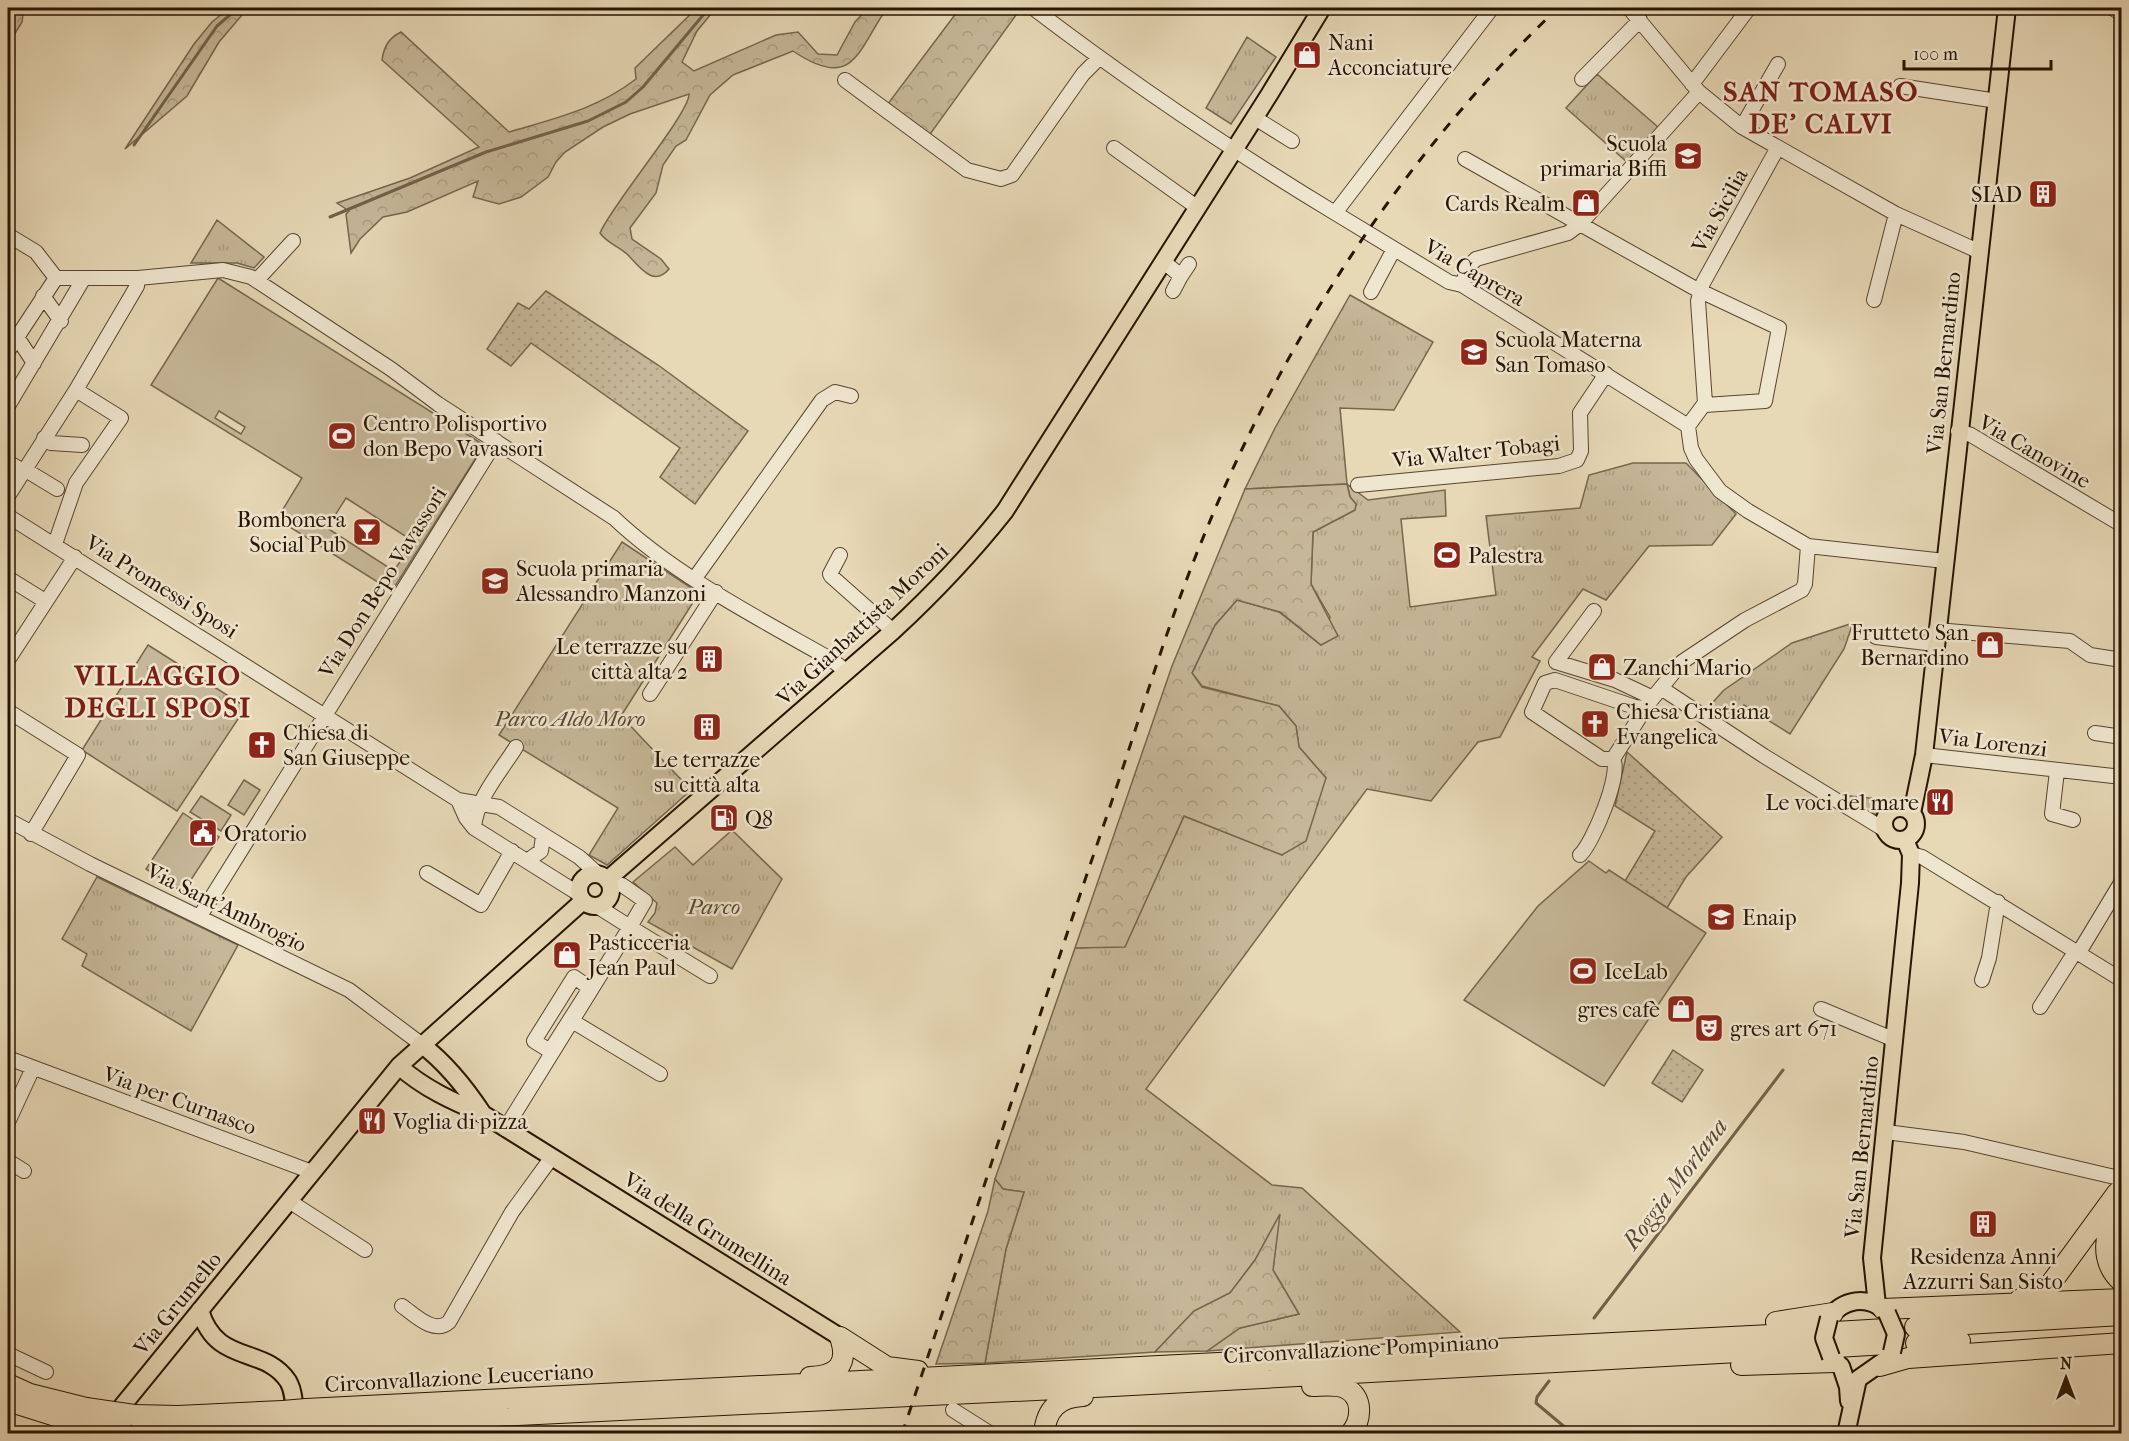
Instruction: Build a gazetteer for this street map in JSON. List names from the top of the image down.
{
  "streets": {
    "highway": ["Circonvallazione Pompiniano", "Circonvallazione Leuceriano"],
    "main road": [
      "Via San Bernardino",
      "Via Gianbattista Moroni",
      "Via della Grumellina",
      "Via Grumello"
    ],
    "street": [
      "Via Sicilia",
      "Via Caprera",
      "Via Walter Tobagi",
      "Via Canovine",
      "Via Don Bepo Vavassori",
      "Via Promessi Sposi",
      "Via Lorenzi",
      "Via Sant'Ambrogio",
      "Via per Curnasco"
    ]
  },
  "crossings": [
    ["Via Caprera", "Via Walter Tobagi"],
    ["Via Caprera", "Via Gianbattista Moroni"],
    ["Via San Bernardino", "Via Canovine"],
    ["Via San Bernardino", "Via Lorenzi"],
    ["Via San Bernardino", "Circonvallazione Pompiniano"],
    ["Via Don Bepo Vavassori", "Via Promessi Sposi"],
    ["Via Don Bepo Vavassori", "Via Sant'Ambrogio"],
    ["Via Promessi Sposi", "Via Gianbattista Moroni"],
    ["Via Gianbattista Moroni", "Via Sant'Ambrogio"],
    ["Via Gianbattista Moroni", "Via della Grumellina"],
    ["Via Gianbattista Moroni", "Via Grumello"],
    ["Via Sant'Ambrogio", "Via della Grumellina"],
    ["Via Sant'Ambrogio", "Via Grumello"],
    ["Via per Curnasco", "Via Grumello"],
    ["Via della Grumellina", "Via Grumello"],
    ["Circonvallazione Pompiniano", "Circonvallazione Leuceriano"]
  ],
  "districts": ["SAN TOMASO DE' CALVI", "VILLAGGIO DEGLI SPOSI"],
  "water": ["Roggia Morlana"],
  "parks": ["Parco Aldo Moro", "Parco"],
  "places": {
    "shop": [
      "Nani Acconciature",
      "Cards Realm",
      "Frutteto San Bernardino",
      "Zanchi Mario",
      "Pasticceria Jean Paul",
      "gres cafè"
    ],
    "school or university": [
      "Scuola primaria Biffi",
      "Scuola Materna San Tomaso",
      "Scuola primaria Alessandro Manzoni",
      "Enaip"
    ],
    "building": [
      "SIAD",
      "Le terrazze su città alta 2",
      "Le terrazze su città alta",
      "Residenza Anni Azzurri San Sisto"
    ],
    "sports": ["Centro Polisportivo don Bepo Vavassori", "Palestra", "IceLab"],
    "bar": ["Bombonera Social Pub"],
    "church": ["Chiesa Cristiana Evangelica", "Chiesa di San Giuseppe"],
    "restaurant": ["Le voci del mare", "Voglia di pizza"],
    "fuel station": ["Q8"],
    "public building": ["Oratorio"],
    "theatre": ["gres art 671"]
  },
  "scale_bar": "100 m",
  "north": "top"
}
